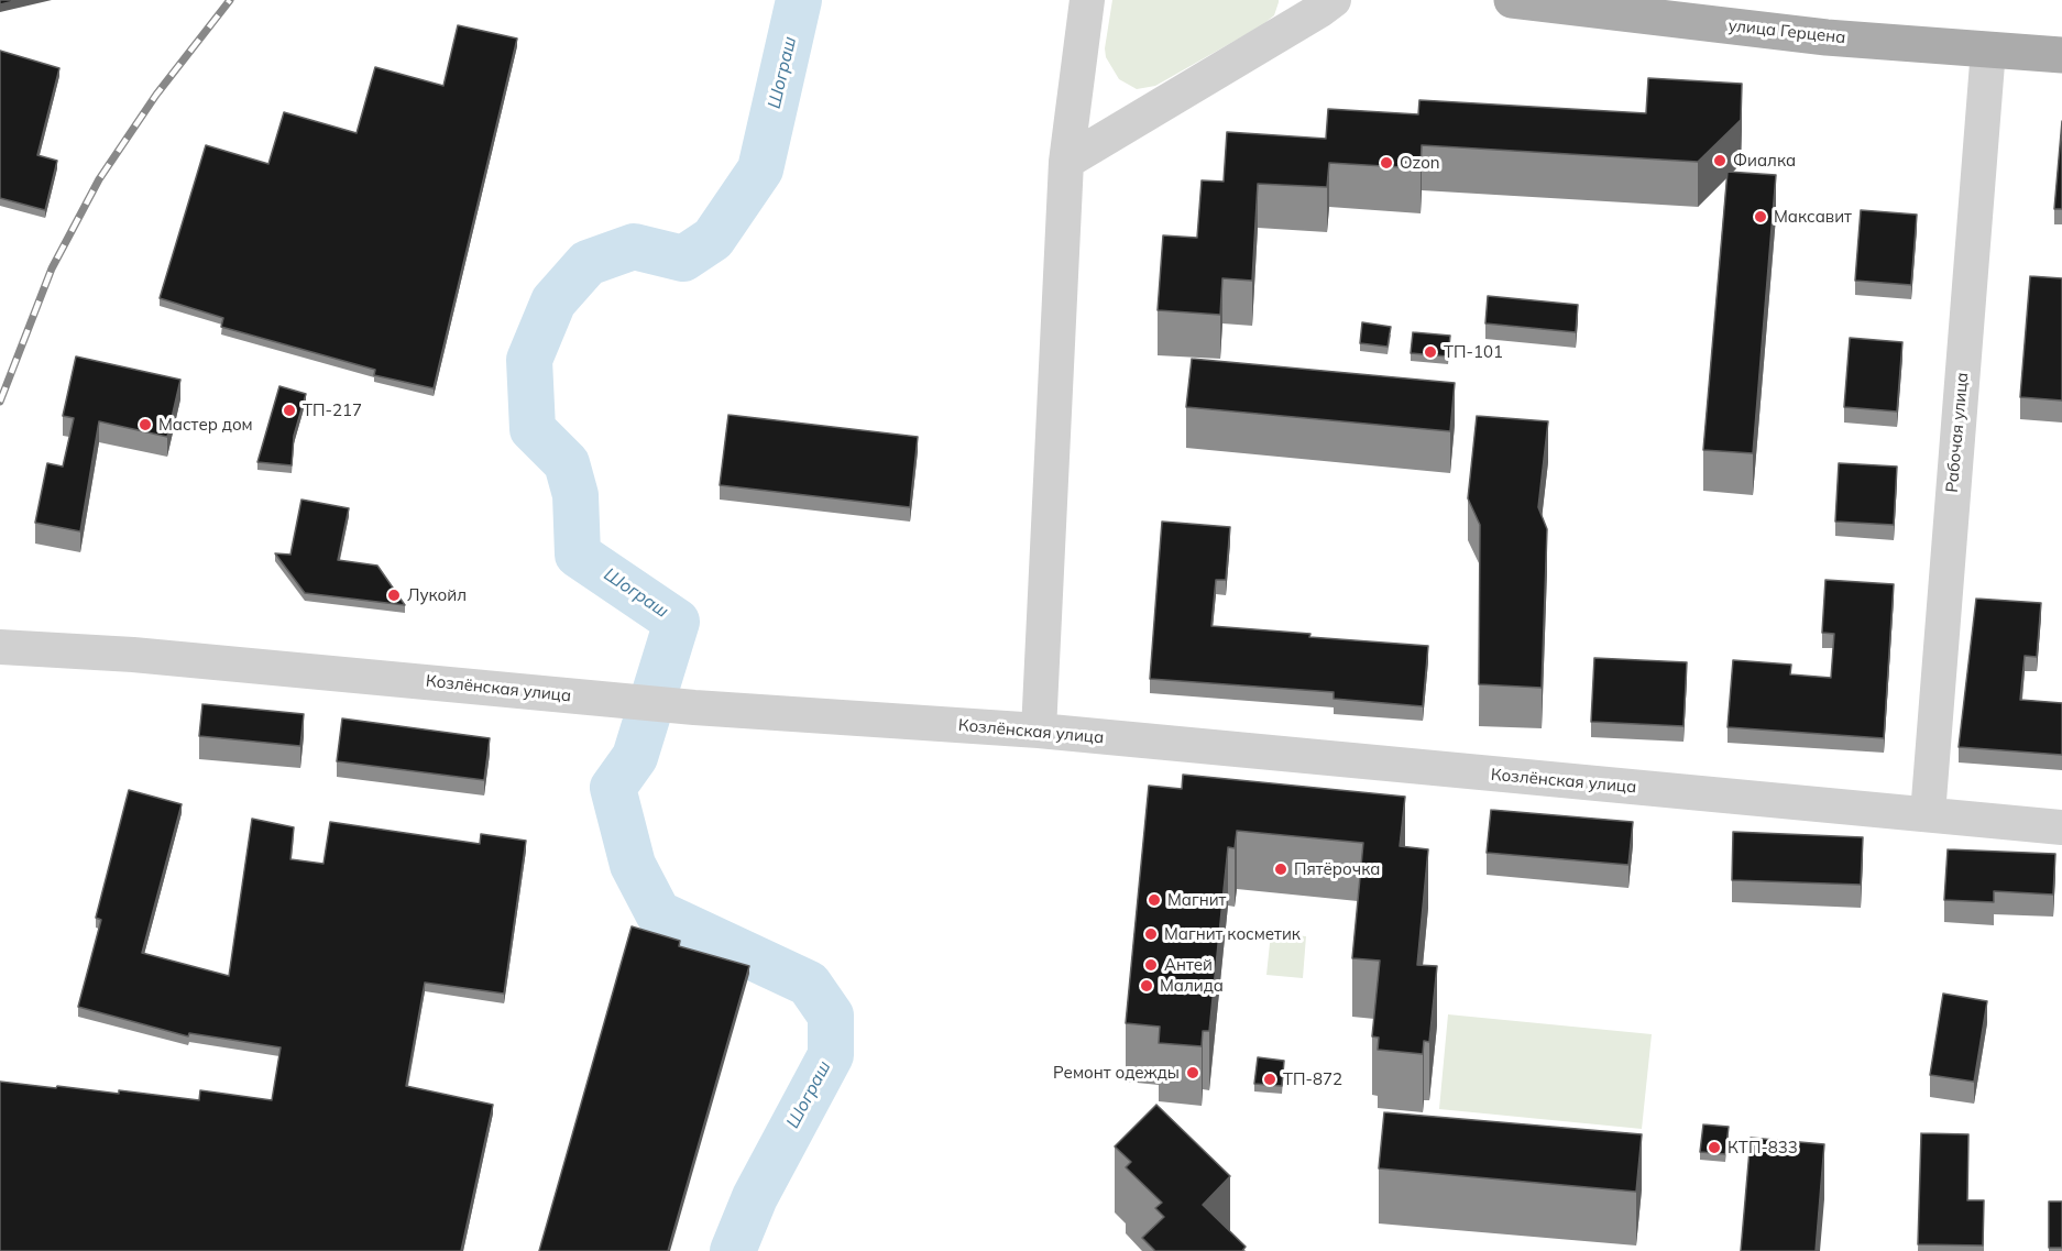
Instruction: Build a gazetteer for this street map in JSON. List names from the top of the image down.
{
  "streets": {
    "main road": ["улица Герцена"],
    "street": ["Рабочая улица", "Козлёнская улица"]
  },
  "crossings": [
    ["улица Герцена", "Рабочая улица"],
    ["Рабочая улица", "Козлёнская улица"]
  ],
  "water": ["Шограш"],
  "places": [
    "Фиалка",
    "Ozon",
    "Максавит",
    "ТП-101",
    "ТП-217",
    "Мастер дом",
    "Лукойл",
    "Пятёрочка",
    "Магнит",
    "Магнит косметик",
    "Антей",
    "Малида",
    "Ремонт одежды",
    "ТП-872",
    "КТП-833"
  ]
}
